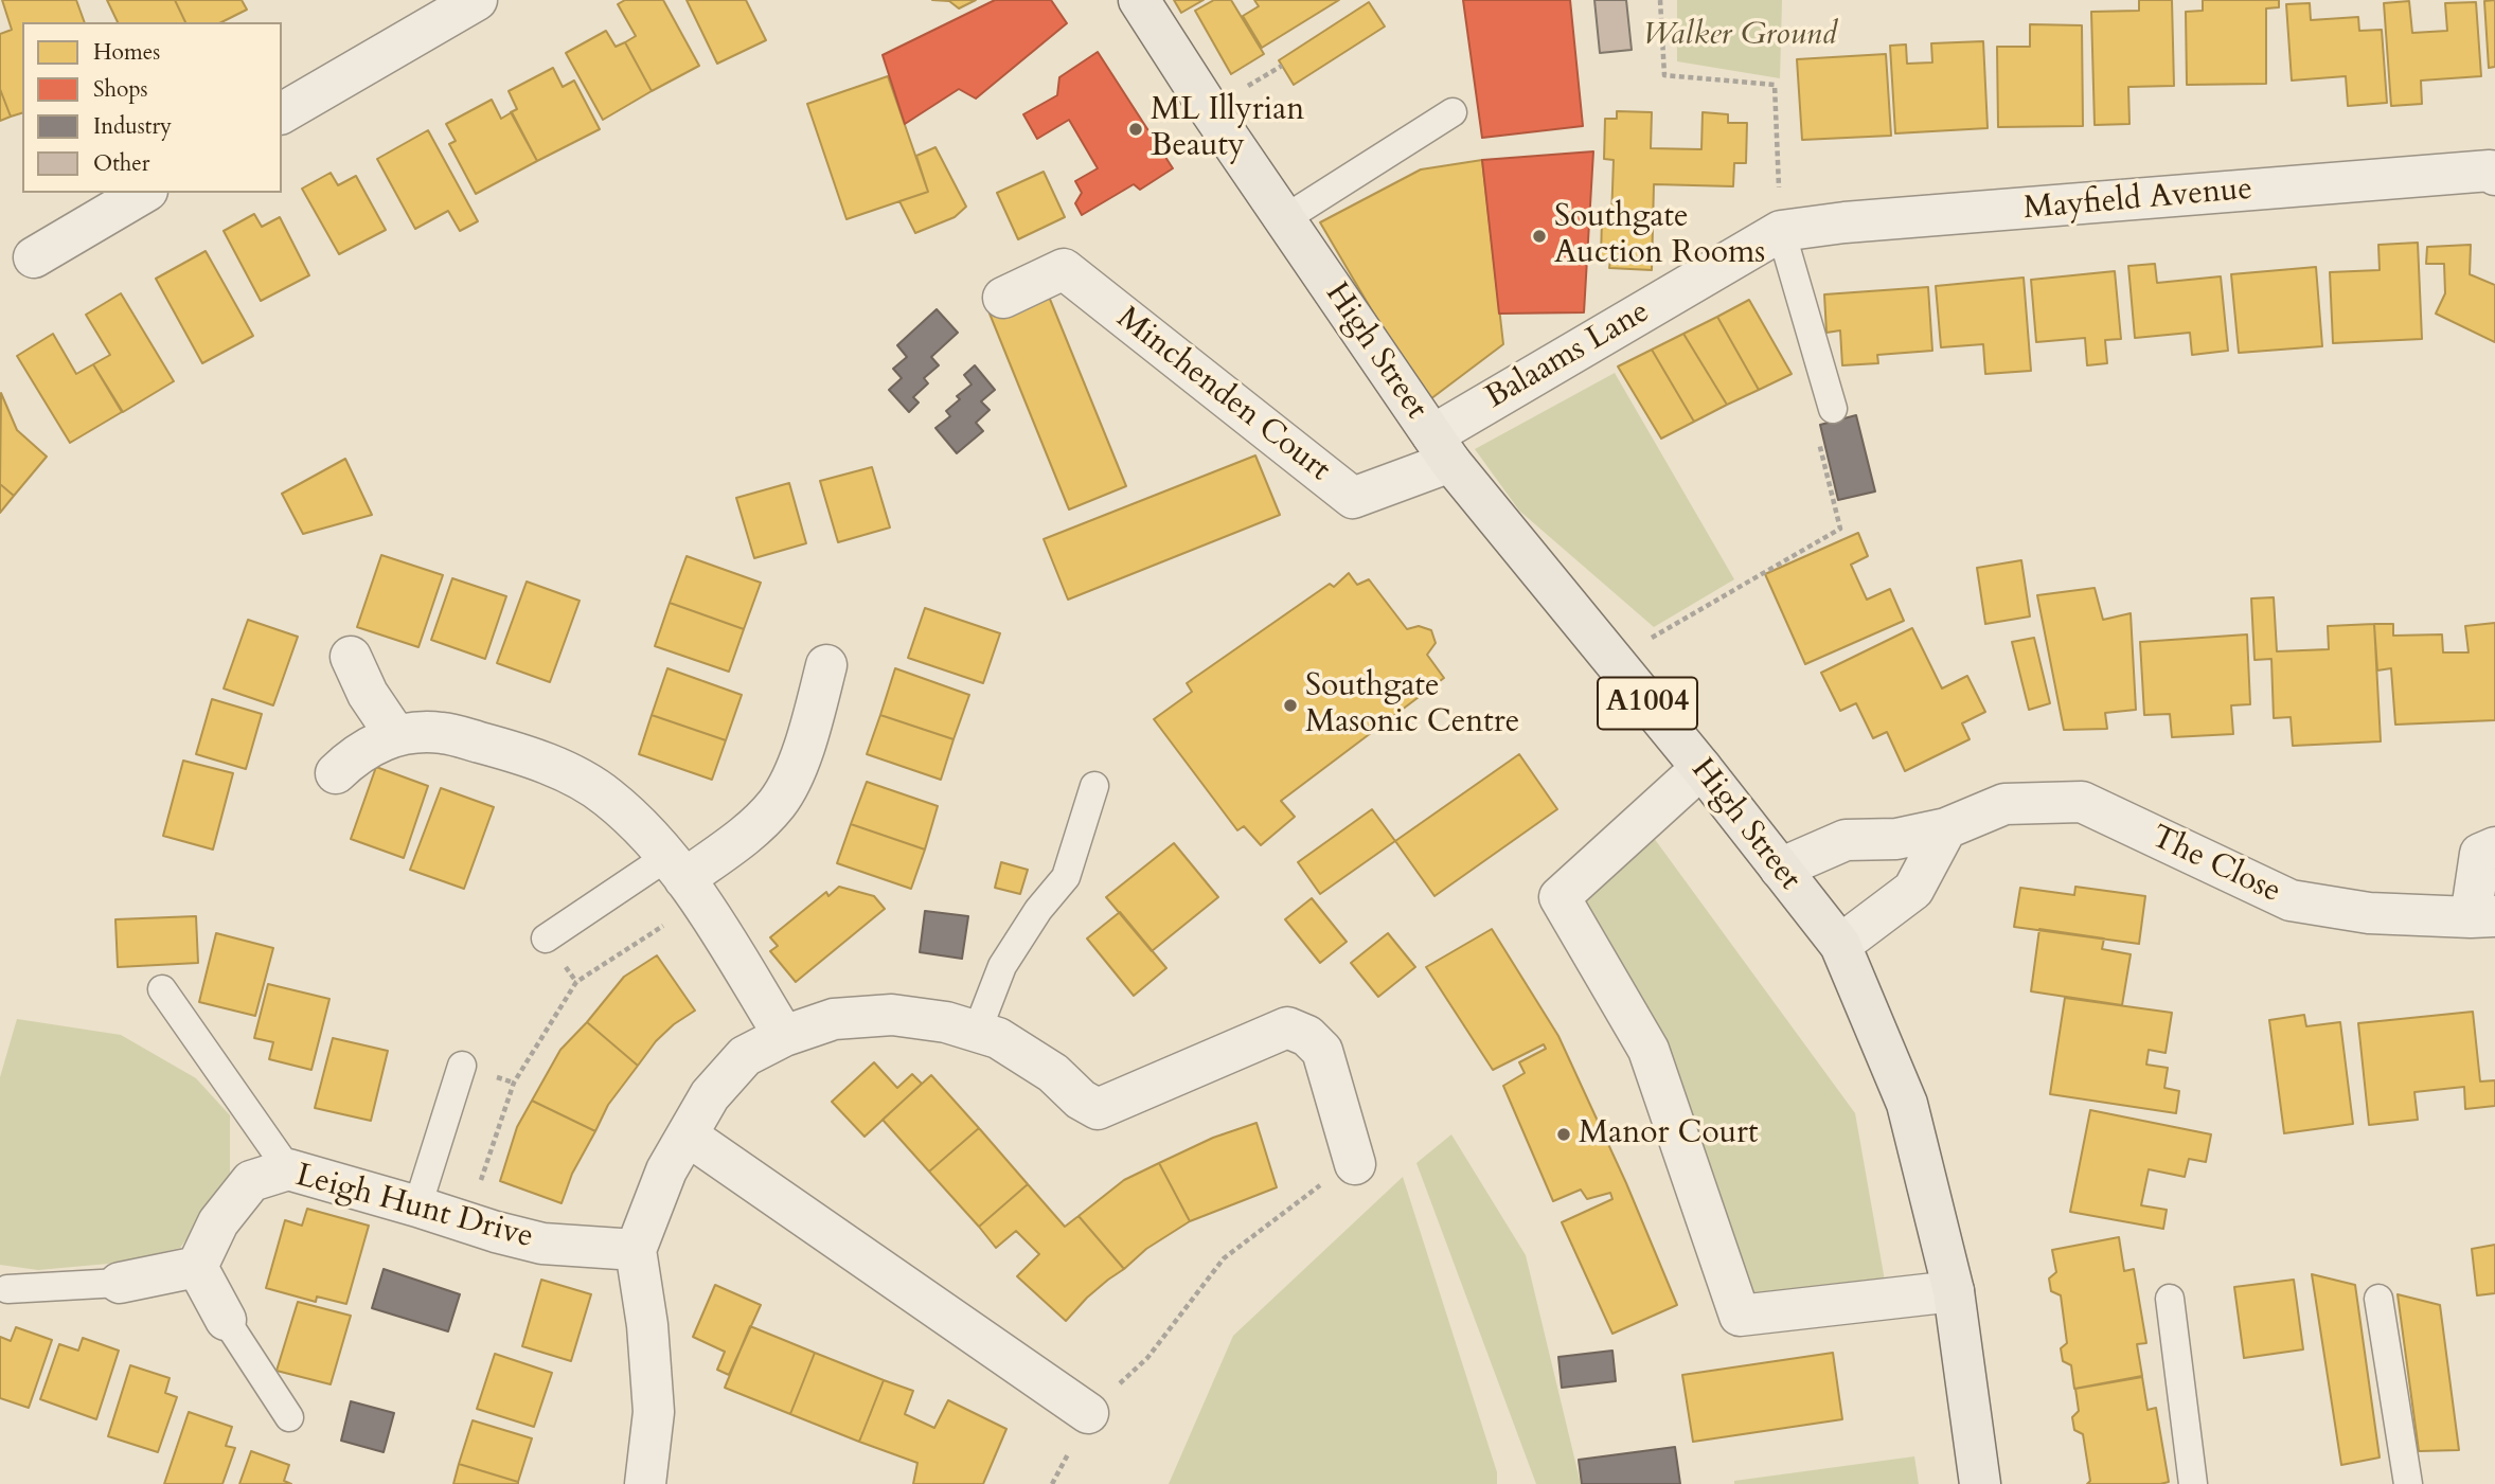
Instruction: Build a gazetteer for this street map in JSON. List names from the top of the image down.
{
  "streets": {
    "main road": ["High Street", "A1004"],
    "street": [
      "Mayfield Avenue",
      "Balaams Lane",
      "Minchenden Court",
      "The Close",
      "Leigh Hunt Drive"
    ]
  },
  "crossings": [
    ["Mayfield Avenue", "Balaams Lane"],
    ["High Street", "Balaams Lane"],
    ["High Street", "Minchenden Court"],
    ["High Street", "The Close"],
    ["Balaams Lane", "Minchenden Court"]
  ],
  "parks": ["Walker Ground"],
  "places": [
    "ML Illyrian Beauty",
    "Southgate Auction Rooms",
    "Southgate Masonic Centre",
    "Manor Court"
  ],
  "legend": [
    "Homes",
    "Shops",
    "Industry",
    "Other"
  ]
}
